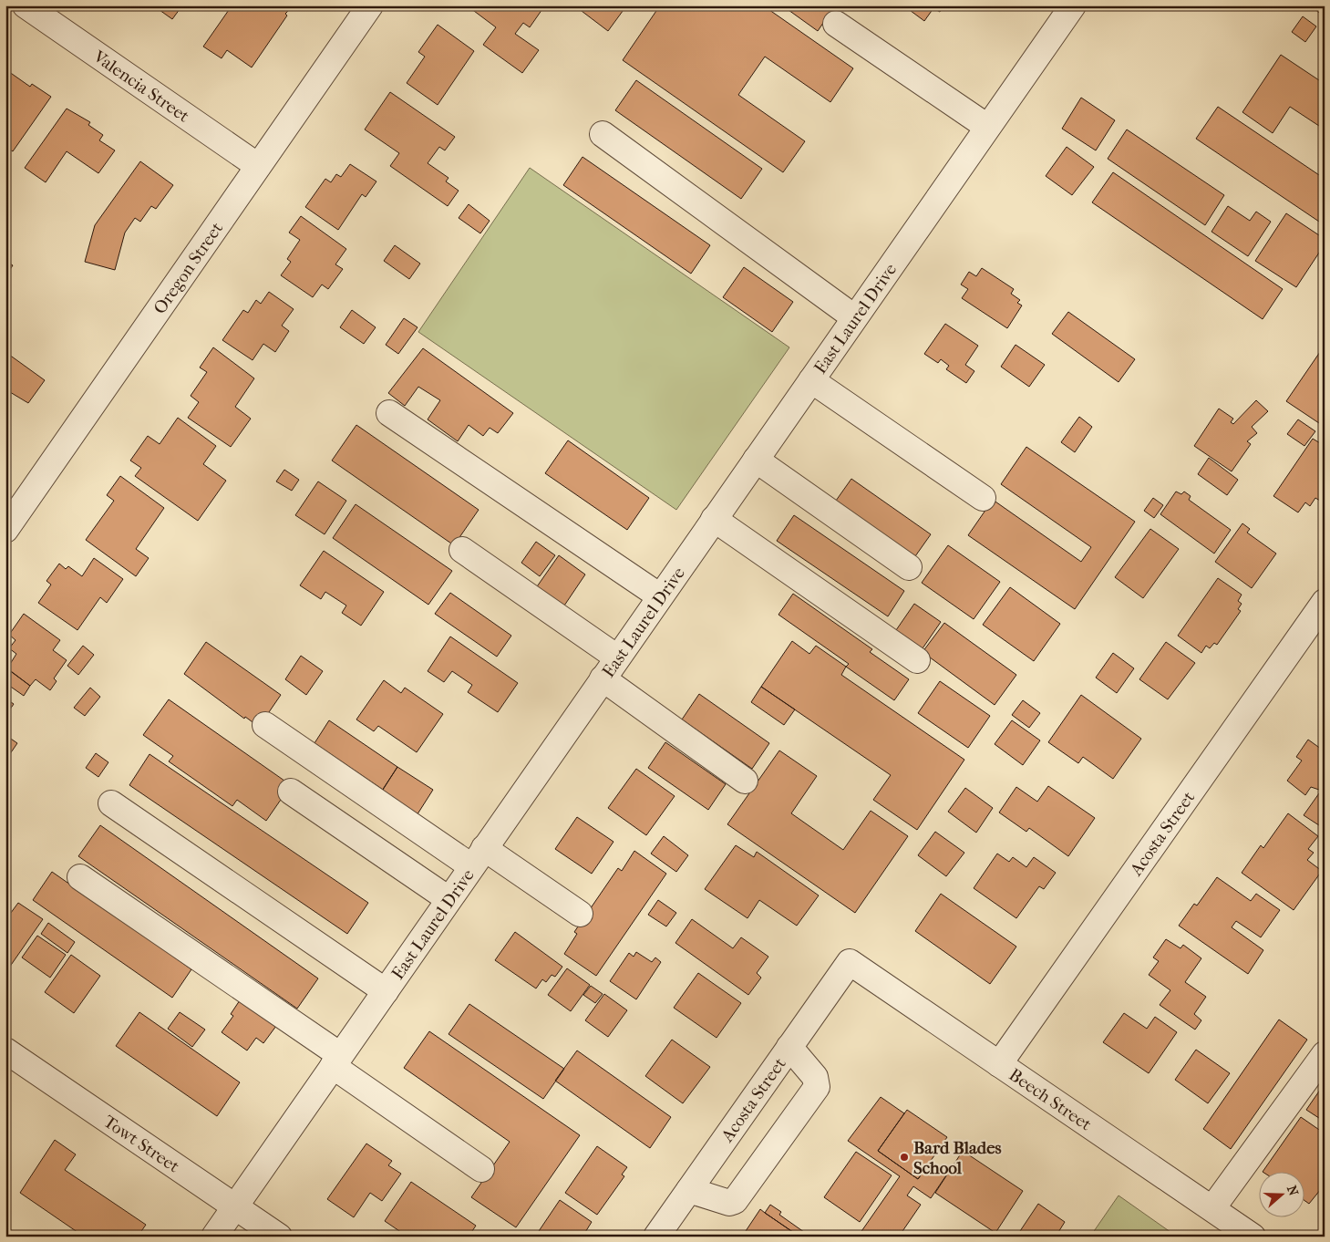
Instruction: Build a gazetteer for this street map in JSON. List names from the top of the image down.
{
  "streets": {
    "street": [
      "Valencia Street",
      "Oregon Street",
      "East Laurel Drive",
      "Acosta Street",
      "Beech Street",
      "Towt Street"
    ]
  },
  "crossings": [
    ["Valencia Street", "Oregon Street"],
    ["East Laurel Drive", "Towt Street"],
    ["Acosta Street", "Beech Street"]
  ],
  "places": ["Bard Blades School"],
  "north": "right"
}
